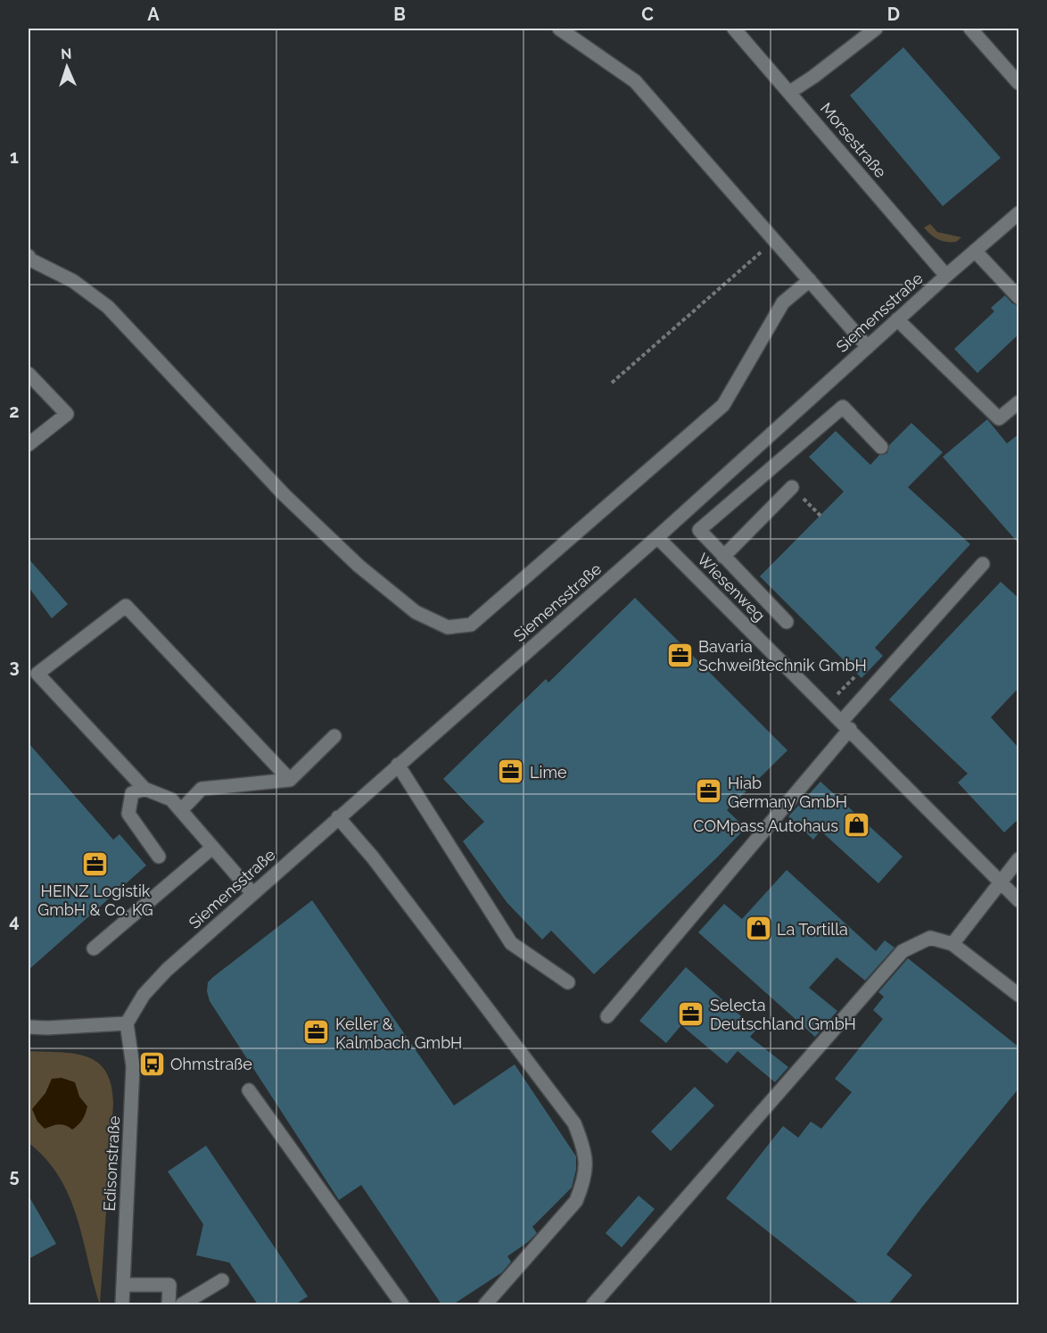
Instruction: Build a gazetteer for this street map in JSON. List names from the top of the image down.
{
  "streets": {
    "street": [
      "Morsestraße",
      "Siemensstraße",
      "Wiesenweg",
      "Edisonstraße"
    ]
  },
  "crossings": [
    ["Morsestraße", "Siemensstraße"],
    ["Siemensstraße", "Wiesenweg"],
    ["Siemensstraße", "Edisonstraße"]
  ],
  "places": {
    "office": [
      "Bavaria Schweißtechnik GmbH",
      "Lime",
      "Hiab Germany GmbH",
      "HEINZ Logistik GmbH & Co. KG",
      "Selecta Deutschland GmbH",
      "Keller & Kalmbach GmbH"
    ],
    "shop": ["COMpass Autohaus", "La Tortilla"],
    "bus stop": ["Ohmstraße"]
  },
  "north": "top",
  "grid": {
    "columns": [
      "A",
      "B",
      "C",
      "D"
    ],
    "rows": [
      "1",
      "2",
      "3",
      "4",
      "5"
    ]
  }
}
